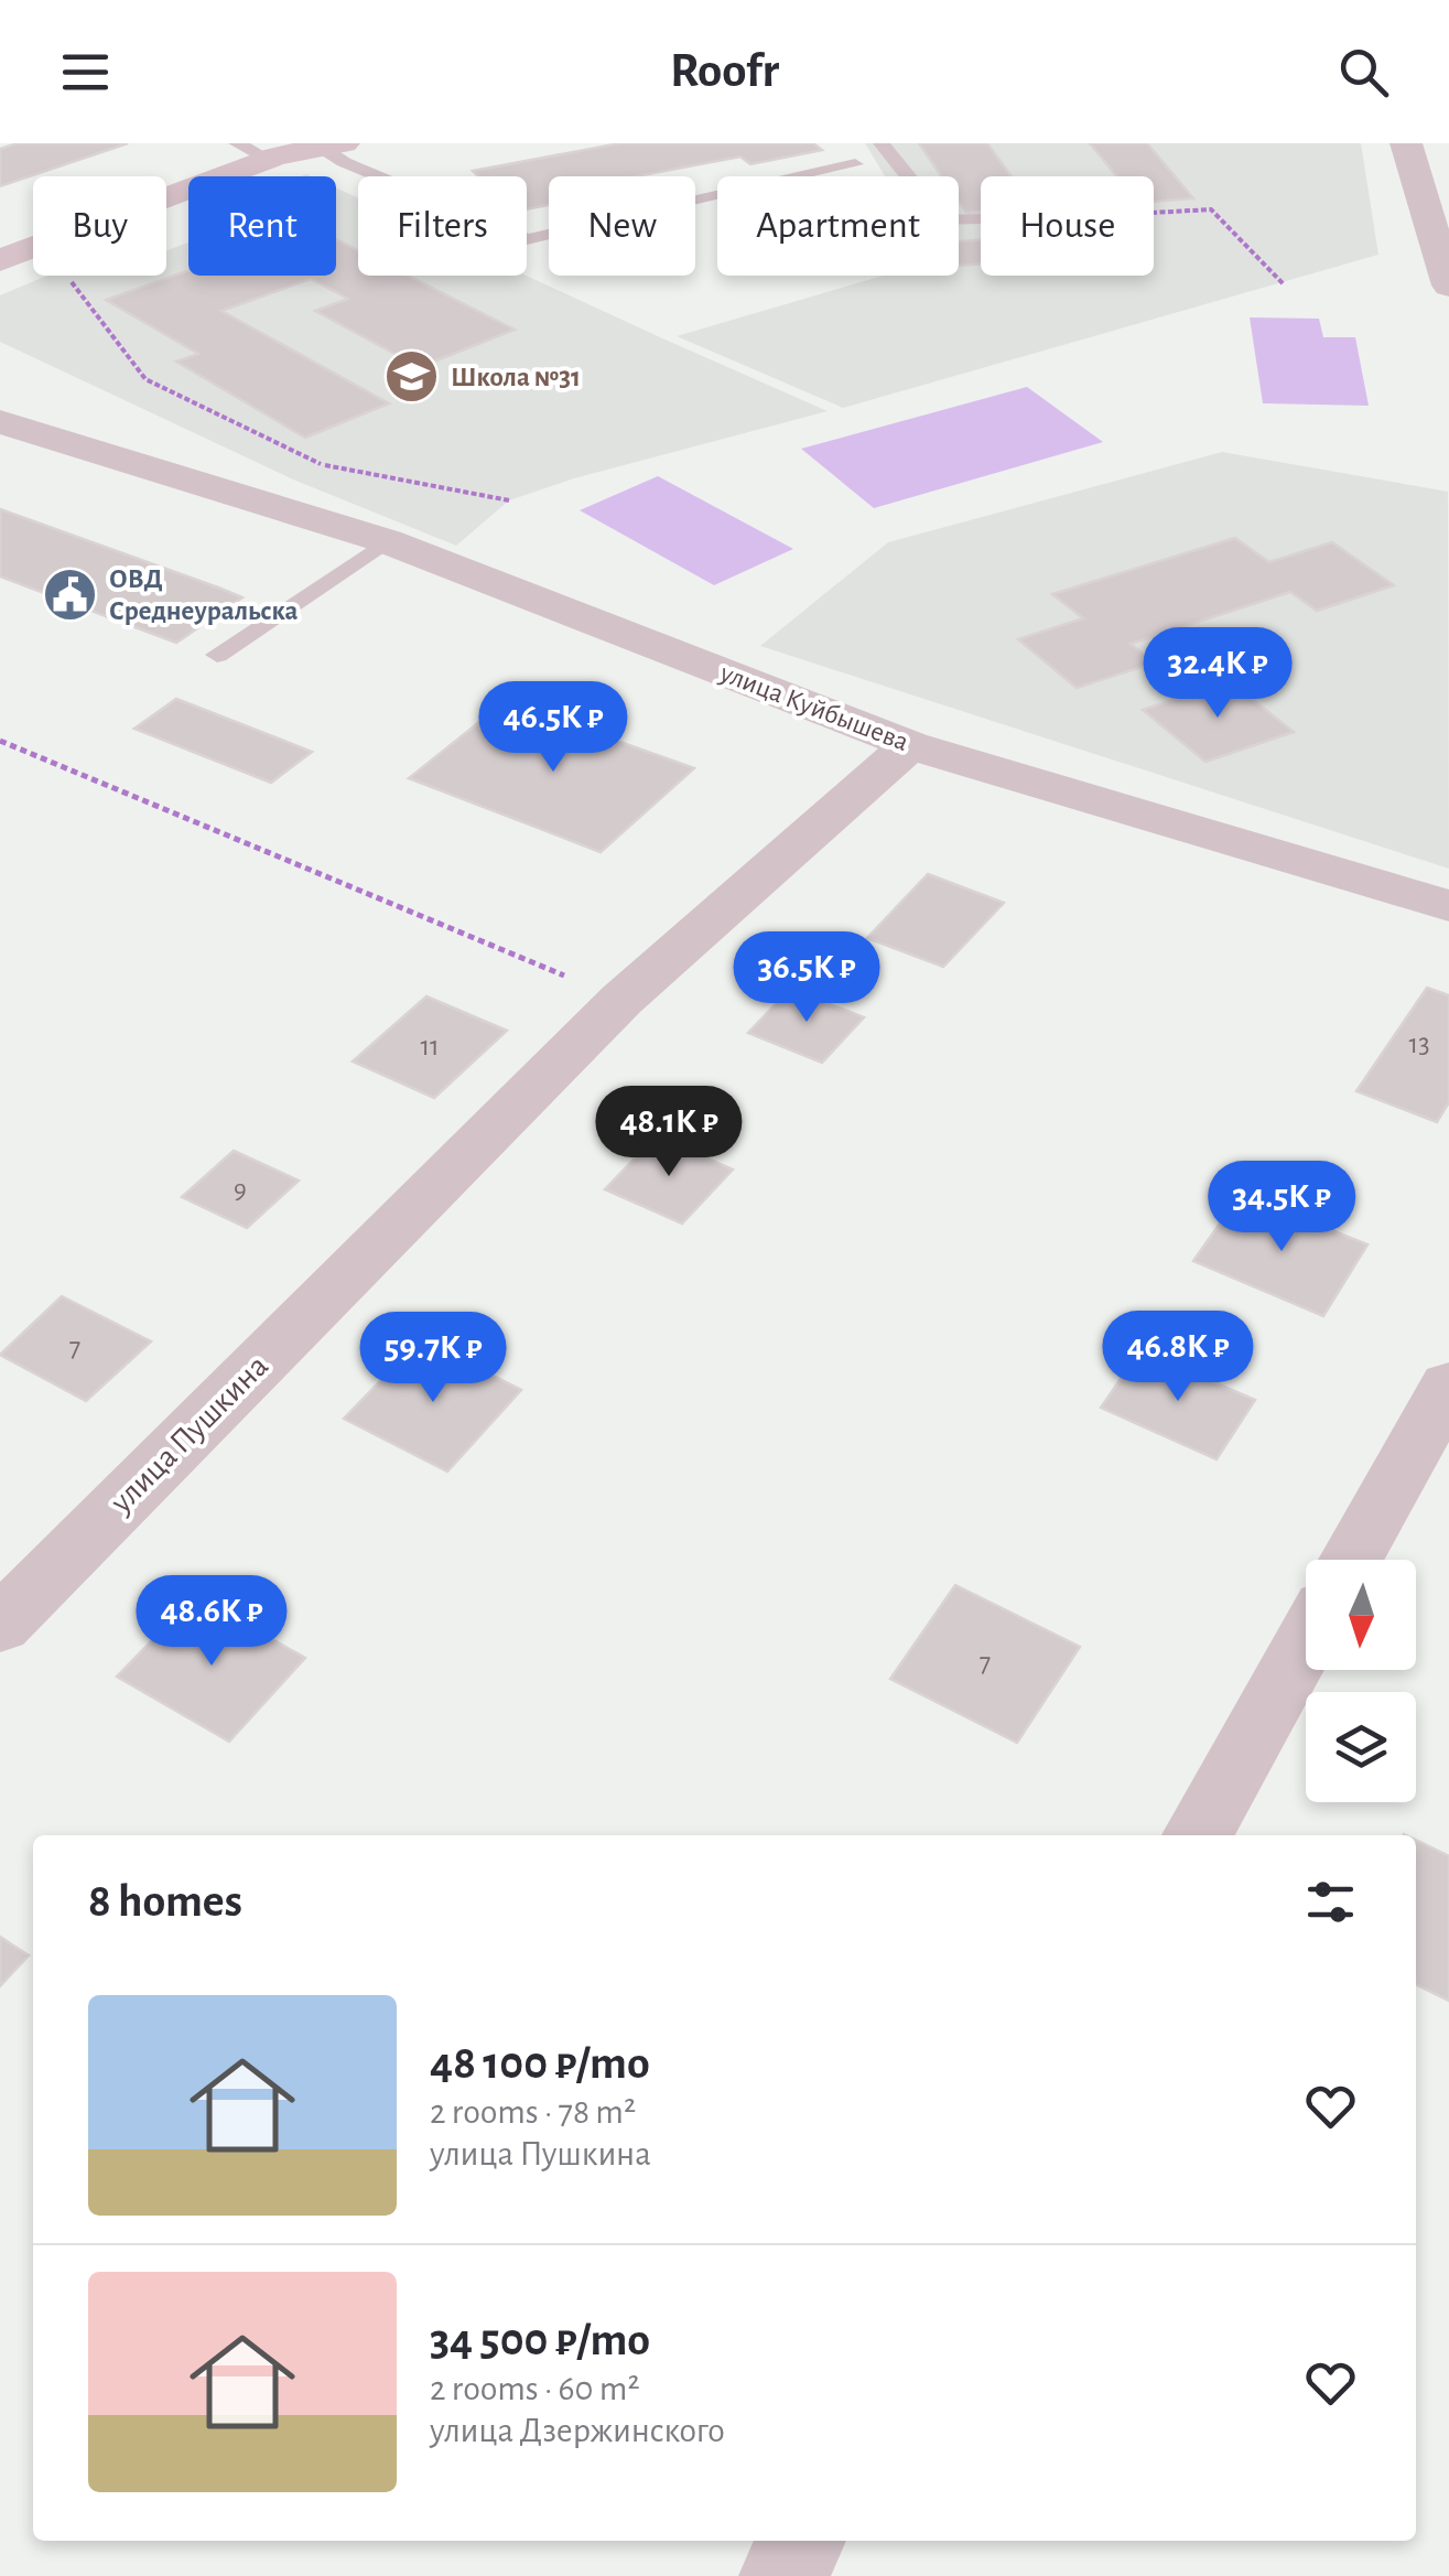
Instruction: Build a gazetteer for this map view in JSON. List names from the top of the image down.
{
  "streets": {
    "street": ["улица Куйбышева", "улица Пушкина"]
  },
  "crossings": [
    ["улица Куйбышева", "улица Пушкина"]
  ],
  "places": {
    "school or university": ["Школа №31"],
    "public building": ["ОВД Среднеуральска"]
  },
  "house_numbers": [
    "13",
    "11",
    "9",
    "7",
    "7"
  ],
  "north": "bottom",
  "page": {
    "header": "Roofr",
    "chip": [
      "Buy",
      "Rent",
      "Filters",
      "New",
      "Apartment",
      "House"
    ],
    "price": [
      "32.4K ₽",
      "46.5K ₽",
      "36.5K ₽",
      "48.1K ₽",
      "34.5K ₽",
      "46.8K ₽",
      "59.7K ₽",
      "48.6K ₽"
    ],
    "heading": "8 homes",
    "list": [
      {
        "name": "48 100 ₽/mo",
        "note": "2 rooms · 78 m² · улица Пушкина"
      },
      {
        "name": "34 500 ₽/mo",
        "note": "2 rooms · 60 m² · улица Дзержинского"
      }
    ]
  }
}
